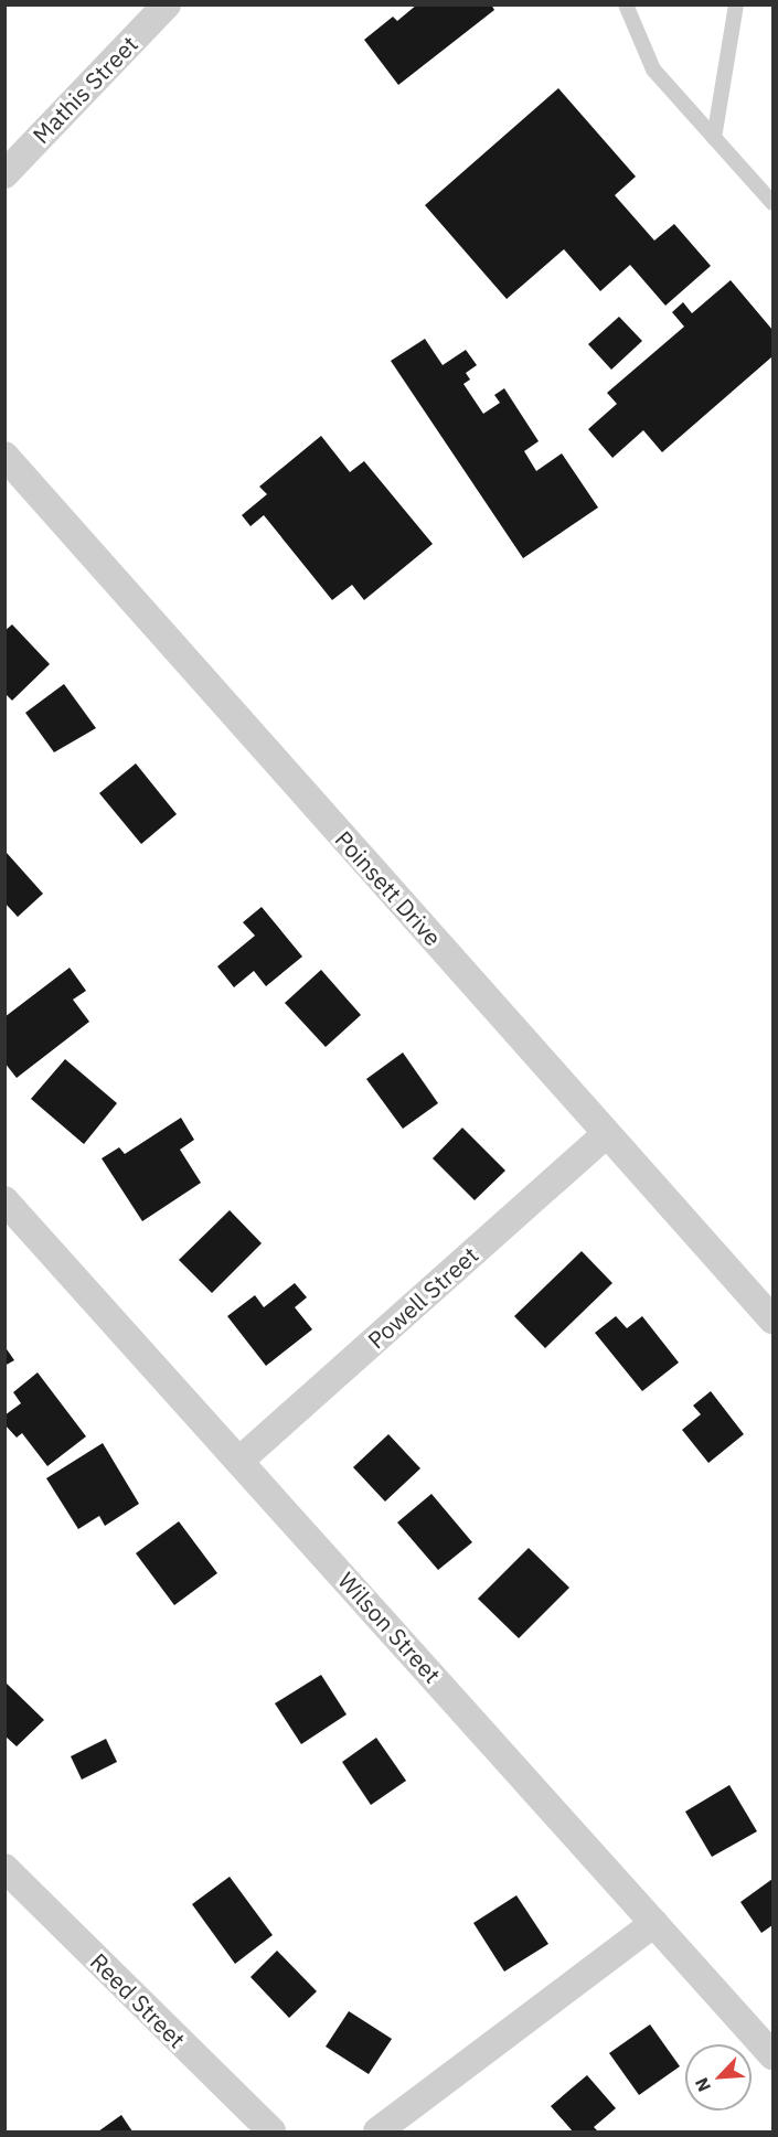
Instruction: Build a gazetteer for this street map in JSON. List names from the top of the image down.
{
  "streets": {
    "street": [
      "Mathis Street",
      "Poinsett Drive",
      "Powell Street",
      "Wilson Street",
      "Reed Street"
    ]
  },
  "crossings": [
    ["Poinsett Drive", "Powell Street"],
    ["Powell Street", "Wilson Street"]
  ],
  "north": "bottom left"
}
